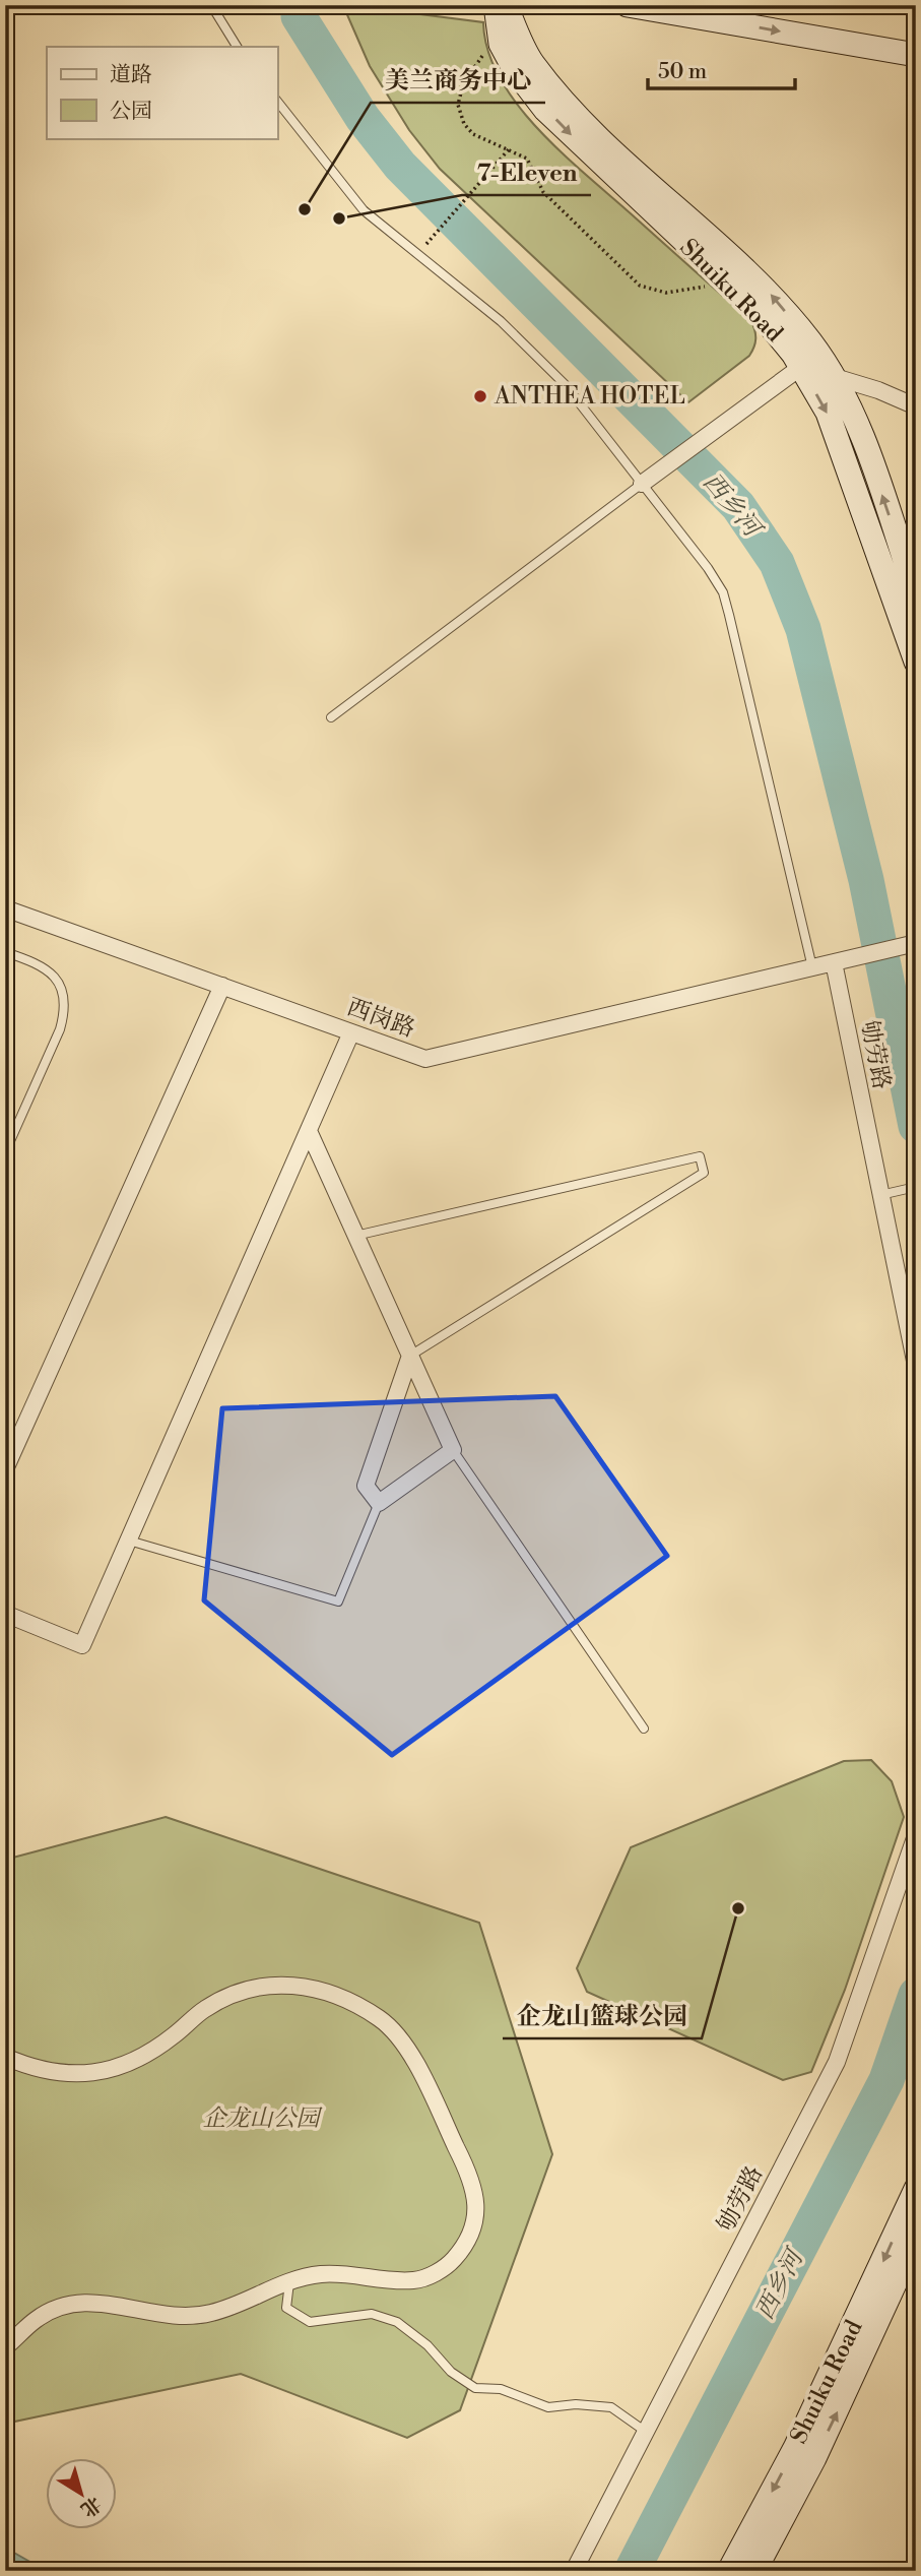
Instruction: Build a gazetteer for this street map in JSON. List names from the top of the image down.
{
  "streets": {
    "main road": ["Shuiku Road"],
    "street": ["西岗路", "劬劳路"]
  },
  "crossings": [
    ["西岗路", "劬劳路"]
  ],
  "water": ["西乡河"],
  "parks": ["企龙山公园"],
  "places": [
    "美兰商务中心",
    "7-Eleven",
    "ANTHEA HOTEL",
    "企龙山篮球公园"
  ],
  "legend": ["道路", "公园"],
  "scale_bar": "50 m",
  "north": "bottom right"
}
